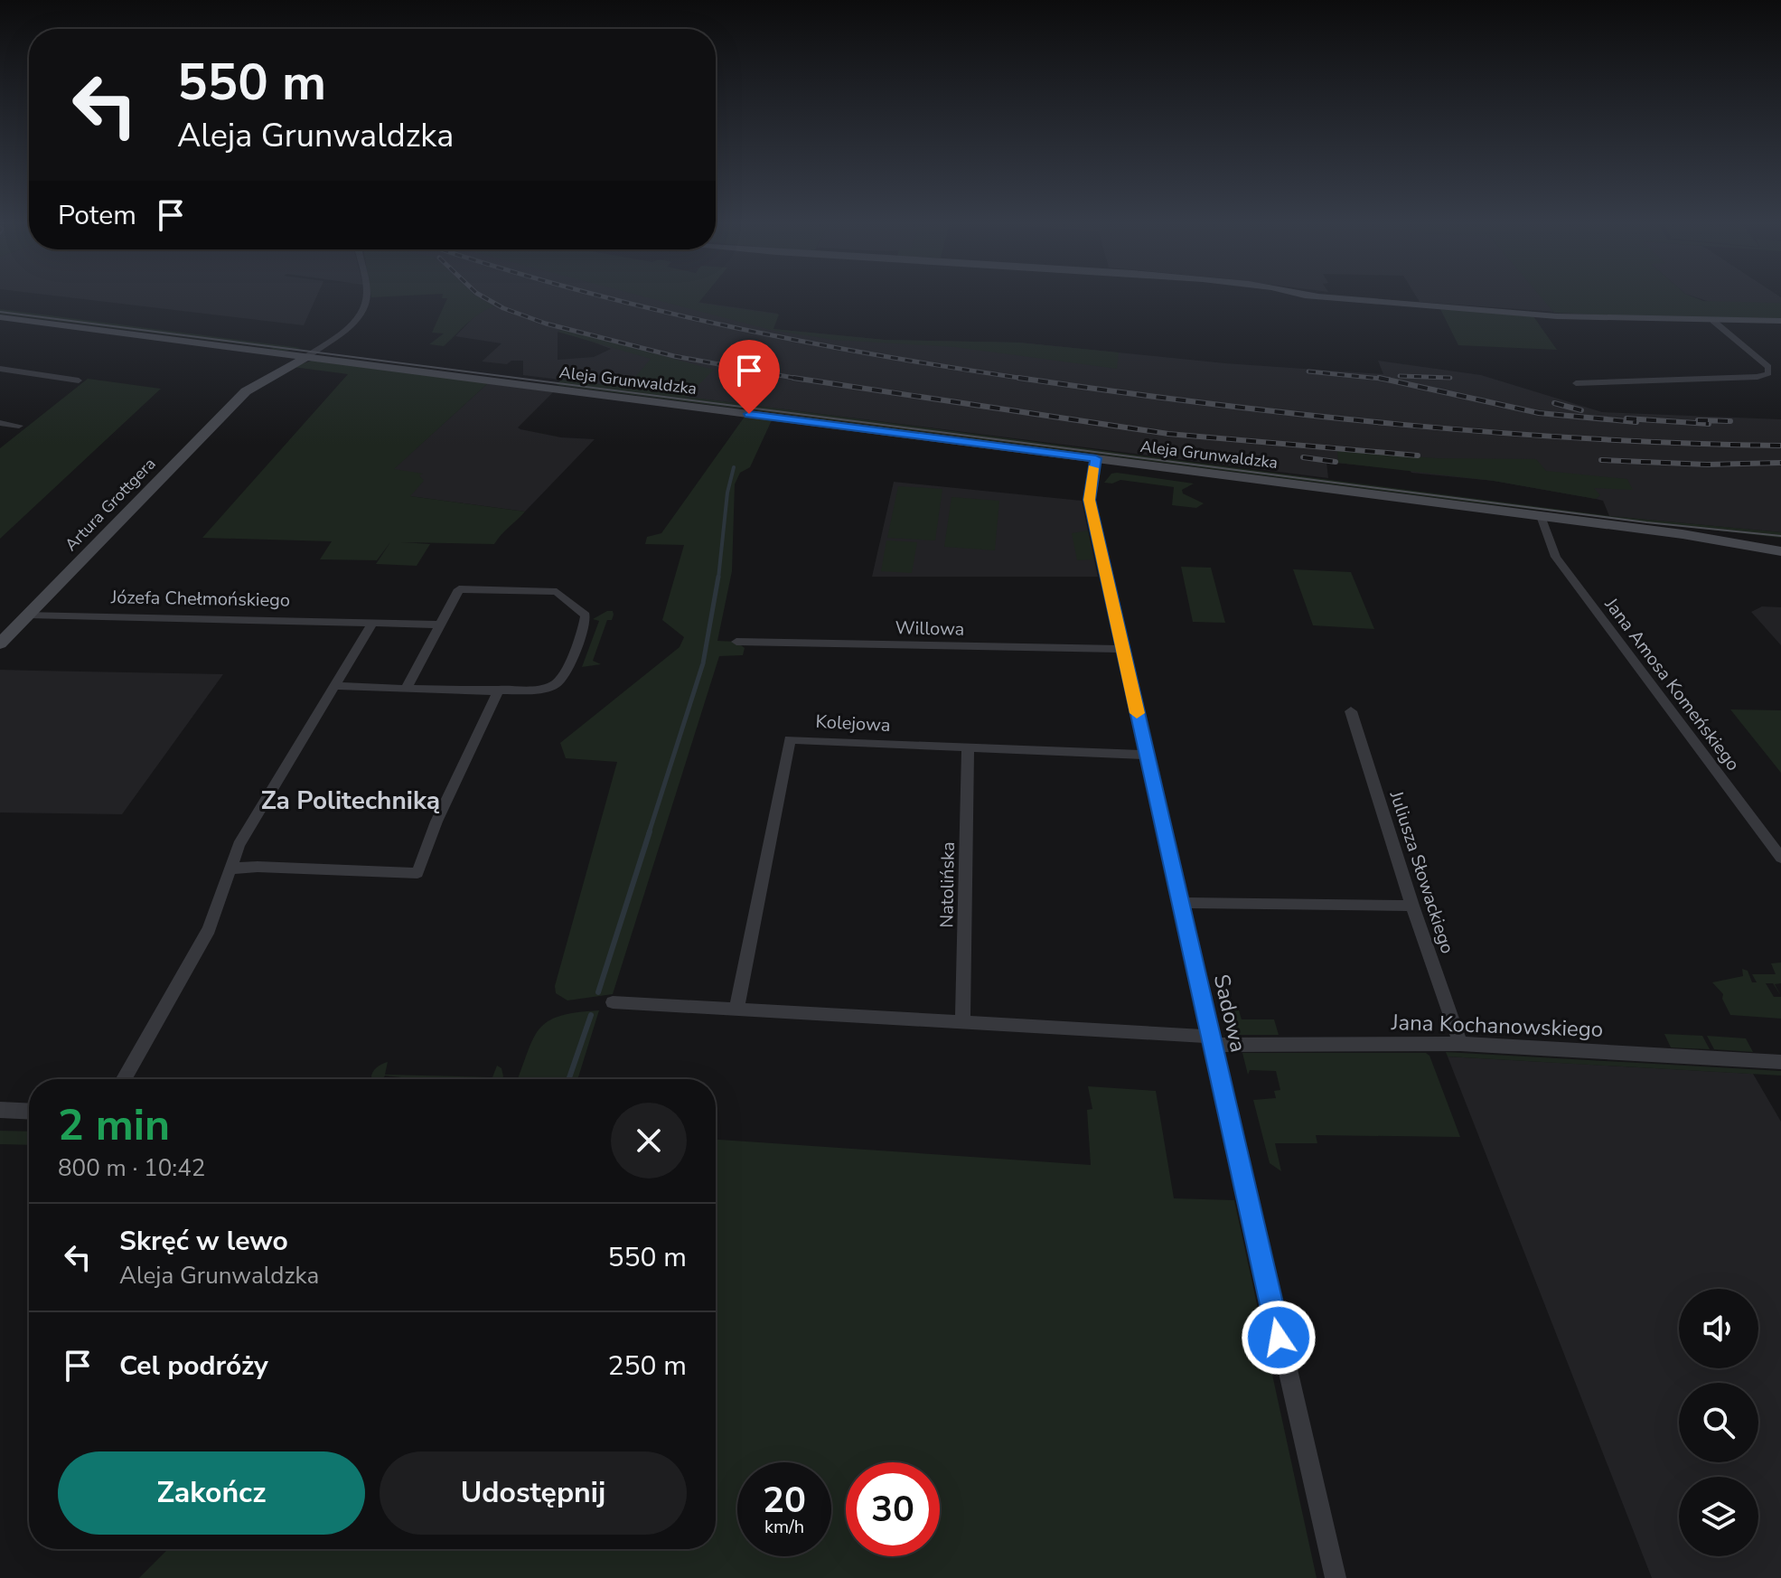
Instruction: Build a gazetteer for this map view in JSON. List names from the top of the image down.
{
  "streets": {
    "main road": ["Aleja Grunwaldzka", "Artura Grottgera"],
    "street": [
      "Józefa Chełmońskiego",
      "Willowa",
      "Jana Amosa Komeńskiego",
      "Kolejowa",
      "Juliusza Słowackiego",
      "Natolińska",
      "Sadowa",
      "Jana Kochanowskiego"
    ]
  },
  "crossings": [
    ["Aleja Grunwaldzka", "Artura Grottgera"],
    ["Aleja Grunwaldzka", "Jana Amosa Komeńskiego"],
    ["Aleja Grunwaldzka", "Sadowa"],
    ["Artura Grottgera", "Józefa Chełmońskiego"],
    ["Willowa", "Sadowa"],
    ["Kolejowa", "Natolińska"],
    ["Kolejowa", "Sadowa"],
    ["Juliusza Słowackiego", "Jana Kochanowskiego"],
    ["Sadowa", "Jana Kochanowskiego"]
  ],
  "districts": ["Za Politechniką"],
  "page": {
    "turn": ["550 m", "Aleja Grunwaldzka"],
    "then": "Potem",
    "heading": ["2 min", "800 m · 10:42"],
    "list": [
      {
        "name": "Skręć w lewo",
        "note": "Aleja Grunwaldzka",
        "value": "550 m"
      },
      {
        "name": "Cel podróży",
        "value": "250 m"
      }
    ],
    "buttons": ["Zakończ", "Udostępnij"],
    "speed": "20 km/h",
    "limit": "30"
  }
}
